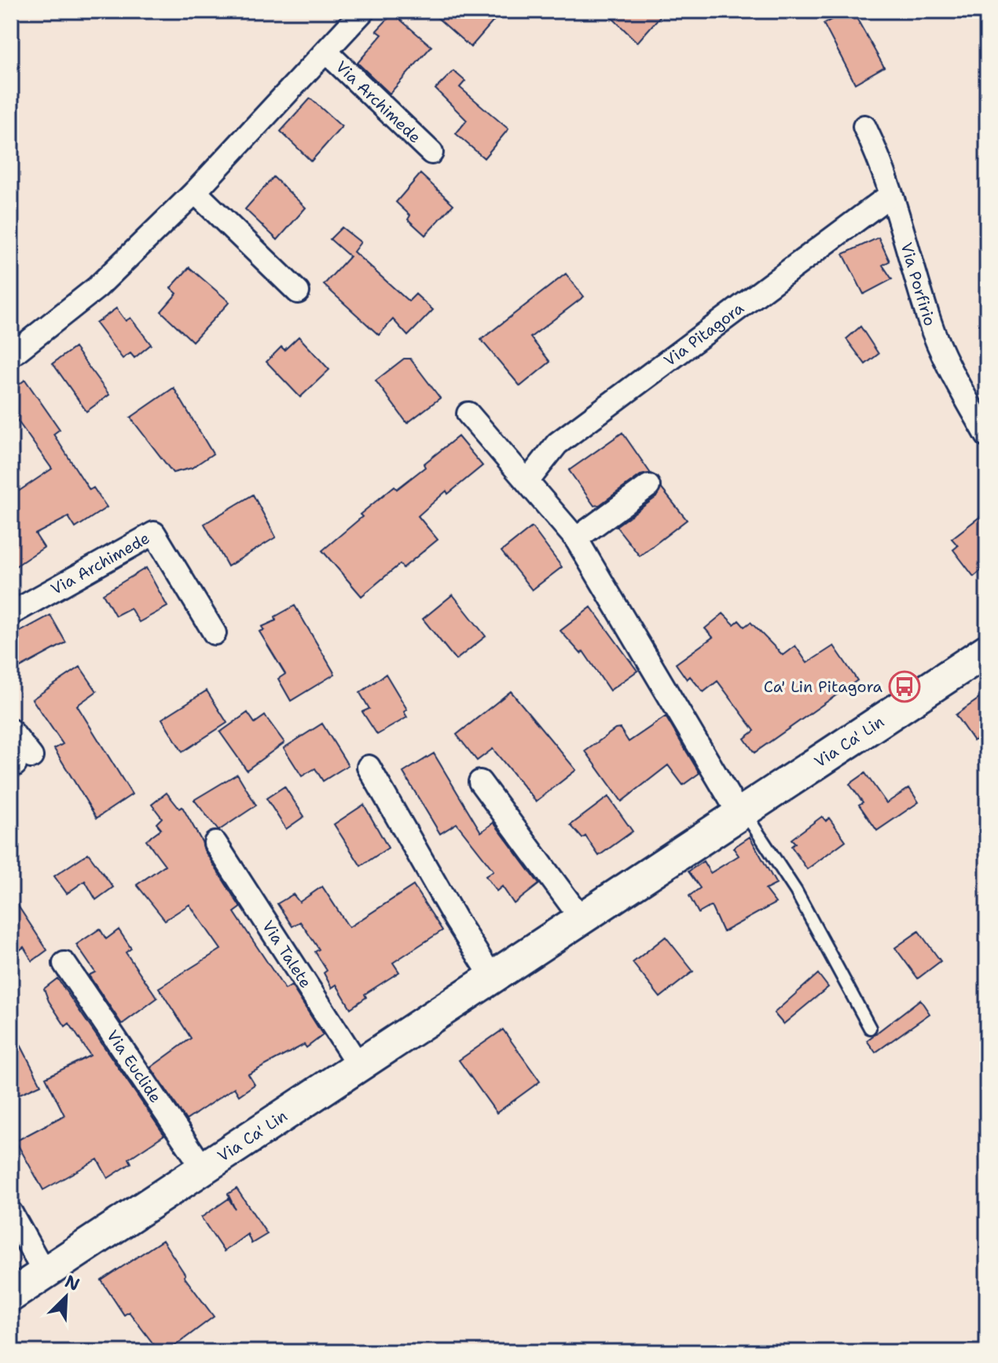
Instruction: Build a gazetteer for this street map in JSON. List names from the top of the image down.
{
  "streets": {
    "street": [
      "Via Archimede",
      "Via Porfirio",
      "Via Pitagora",
      "Via Ca' Lin",
      "Via Talete",
      "Via Euclide"
    ]
  },
  "crossings": [
    ["Via Porfirio", "Via Pitagora"],
    ["Via Ca' Lin", "Via Talete"],
    ["Via Ca' Lin", "Via Euclide"]
  ],
  "places": {
    "bus stop": ["Ca' Lin Pitagora"]
  },
  "north": "top right"
}
